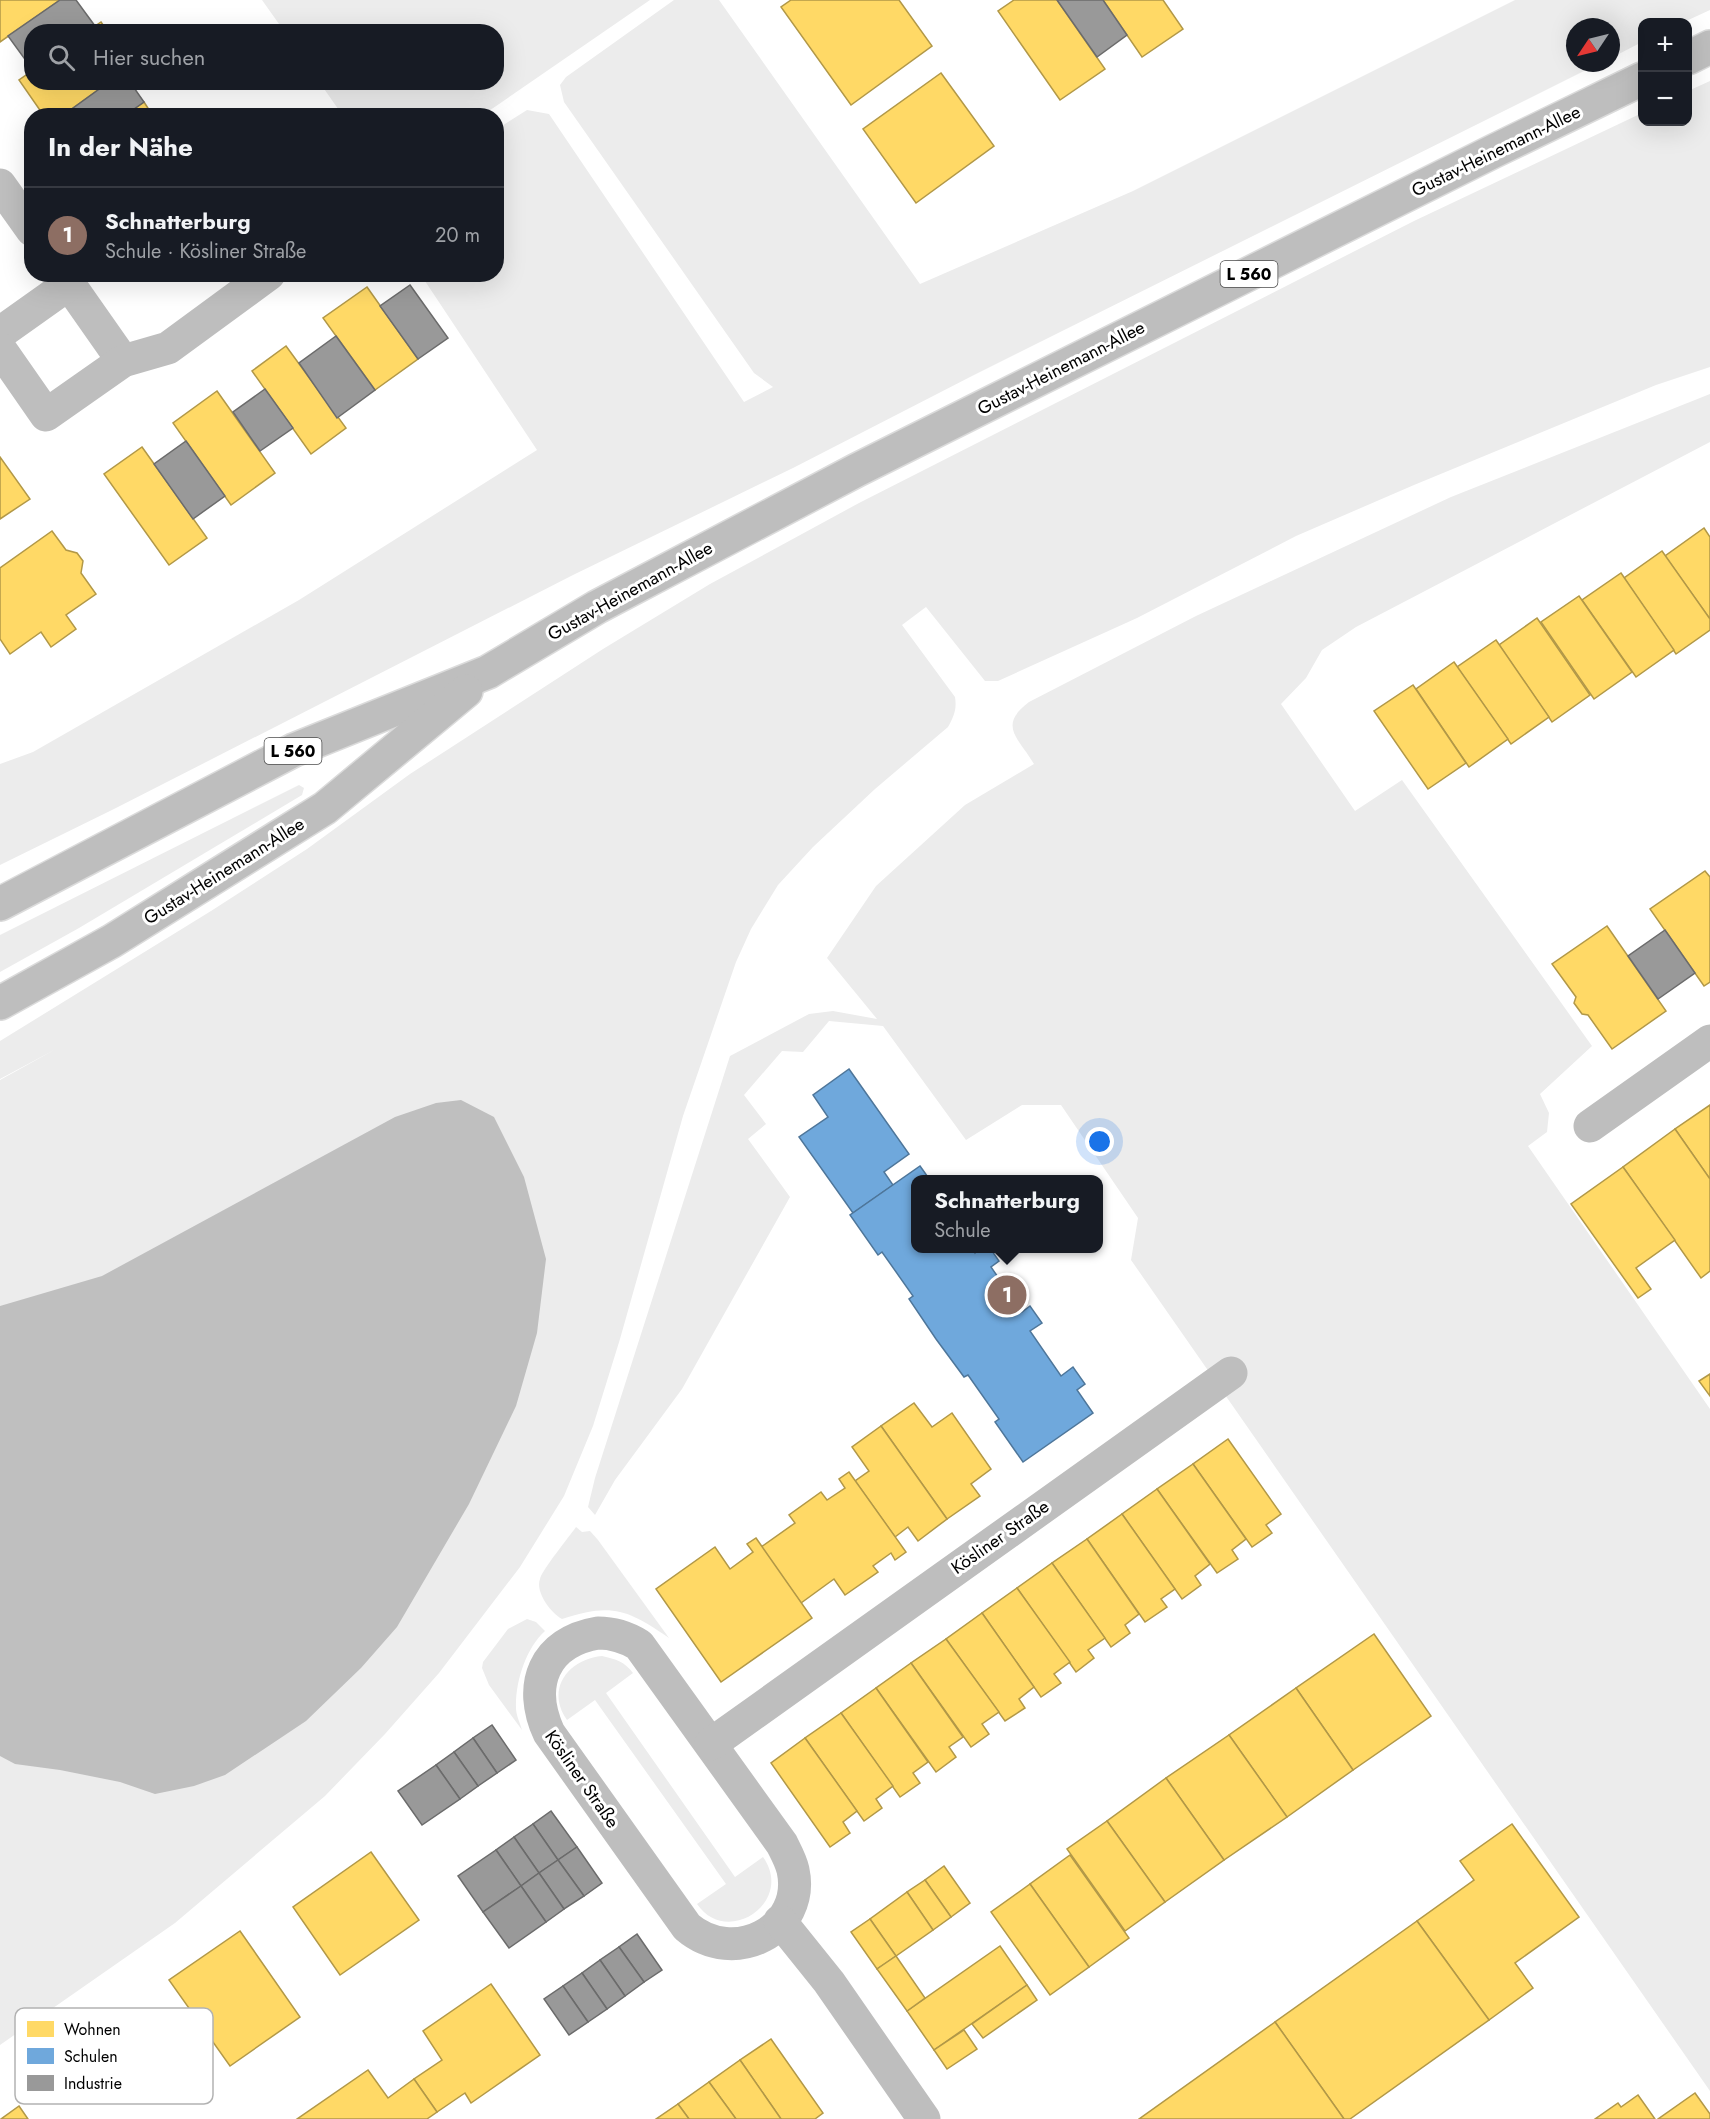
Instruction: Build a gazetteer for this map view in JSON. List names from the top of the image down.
{
  "streets": {
    "street": ["Gustav-Heinemann-Allee", "L 560", "Kösliner Straße"]
  },
  "legend": ["Wohnen", "Schulen", "Industrie"],
  "north": "bottom left",
  "page": {
    "map_buttons": ["+", "−"],
    "search": "Hier suchen",
    "heading": "In der Nähe",
    "list": [
      {
        "mark": "1",
        "name": "Schnatterburg",
        "note": "Schule · Kösliner Straße",
        "value": "20 m"
      }
    ],
    "popup": ["Schnatterburg", "Schule"],
    "pins": "1"
  }
}
